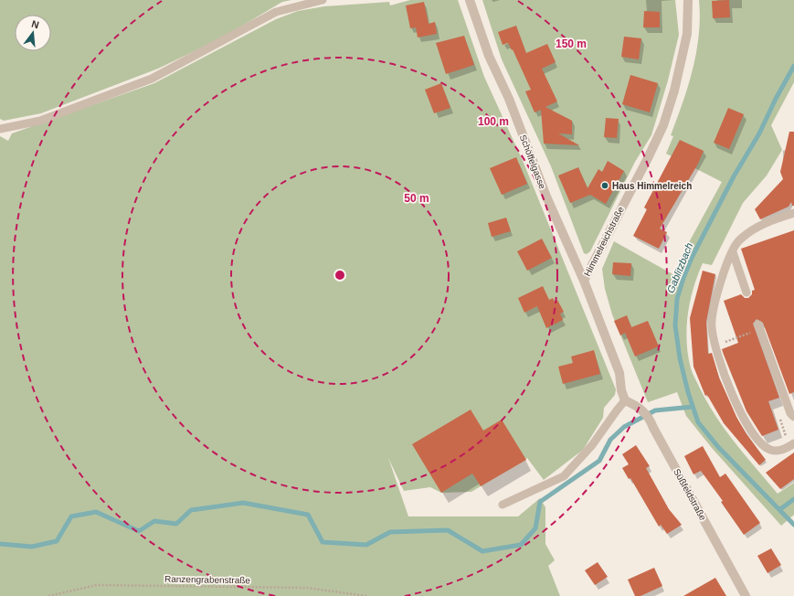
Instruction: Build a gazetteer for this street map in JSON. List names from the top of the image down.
{
  "streets": {
    "street": ["Schöffelgasse", "Himmelreichstraße", "Süßfeldstraße"],
    "path": ["Ranzengrabenstraße"]
  },
  "crossings": [
    ["Schöffelgasse", "Himmelreichstraße"],
    ["Himmelreichstraße", "Süßfeldstraße"]
  ],
  "water": ["Gablitzbach"],
  "places": ["Haus Himmelreich"],
  "north": "top",
  "rings": ["150 m", "100 m", "50 m"]
}
